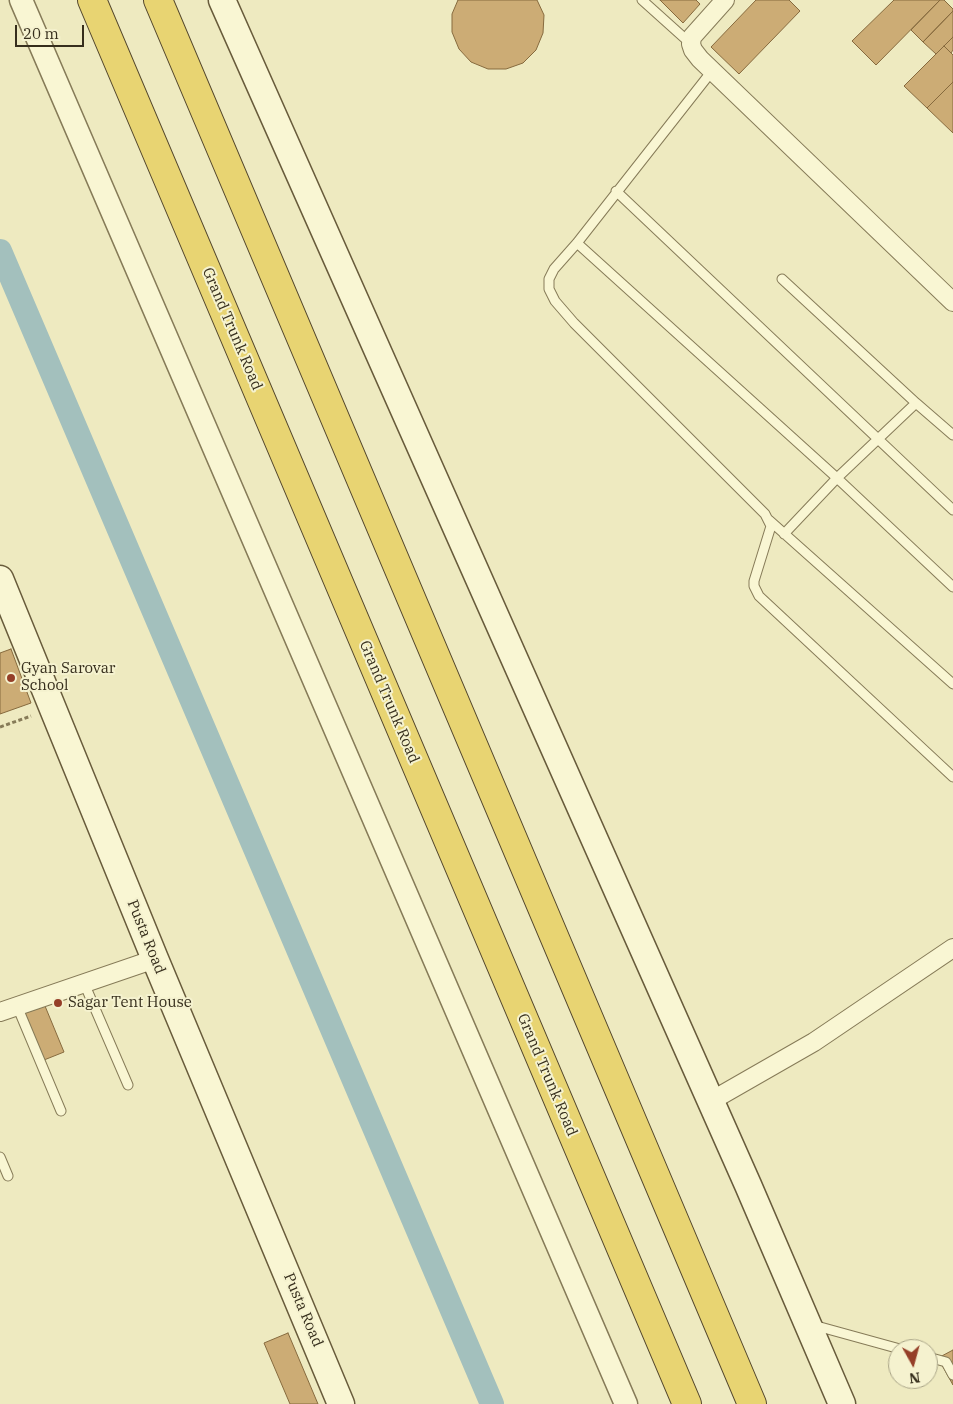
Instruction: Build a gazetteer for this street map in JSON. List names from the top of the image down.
{
  "streets": {
    "highway": ["Grand Trunk Road"],
    "main road": ["Pusta Road"]
  },
  "places": ["Gyan Sarovar School", "Sagar Tent House"],
  "scale_bar": "20 m",
  "north": "bottom"
}
